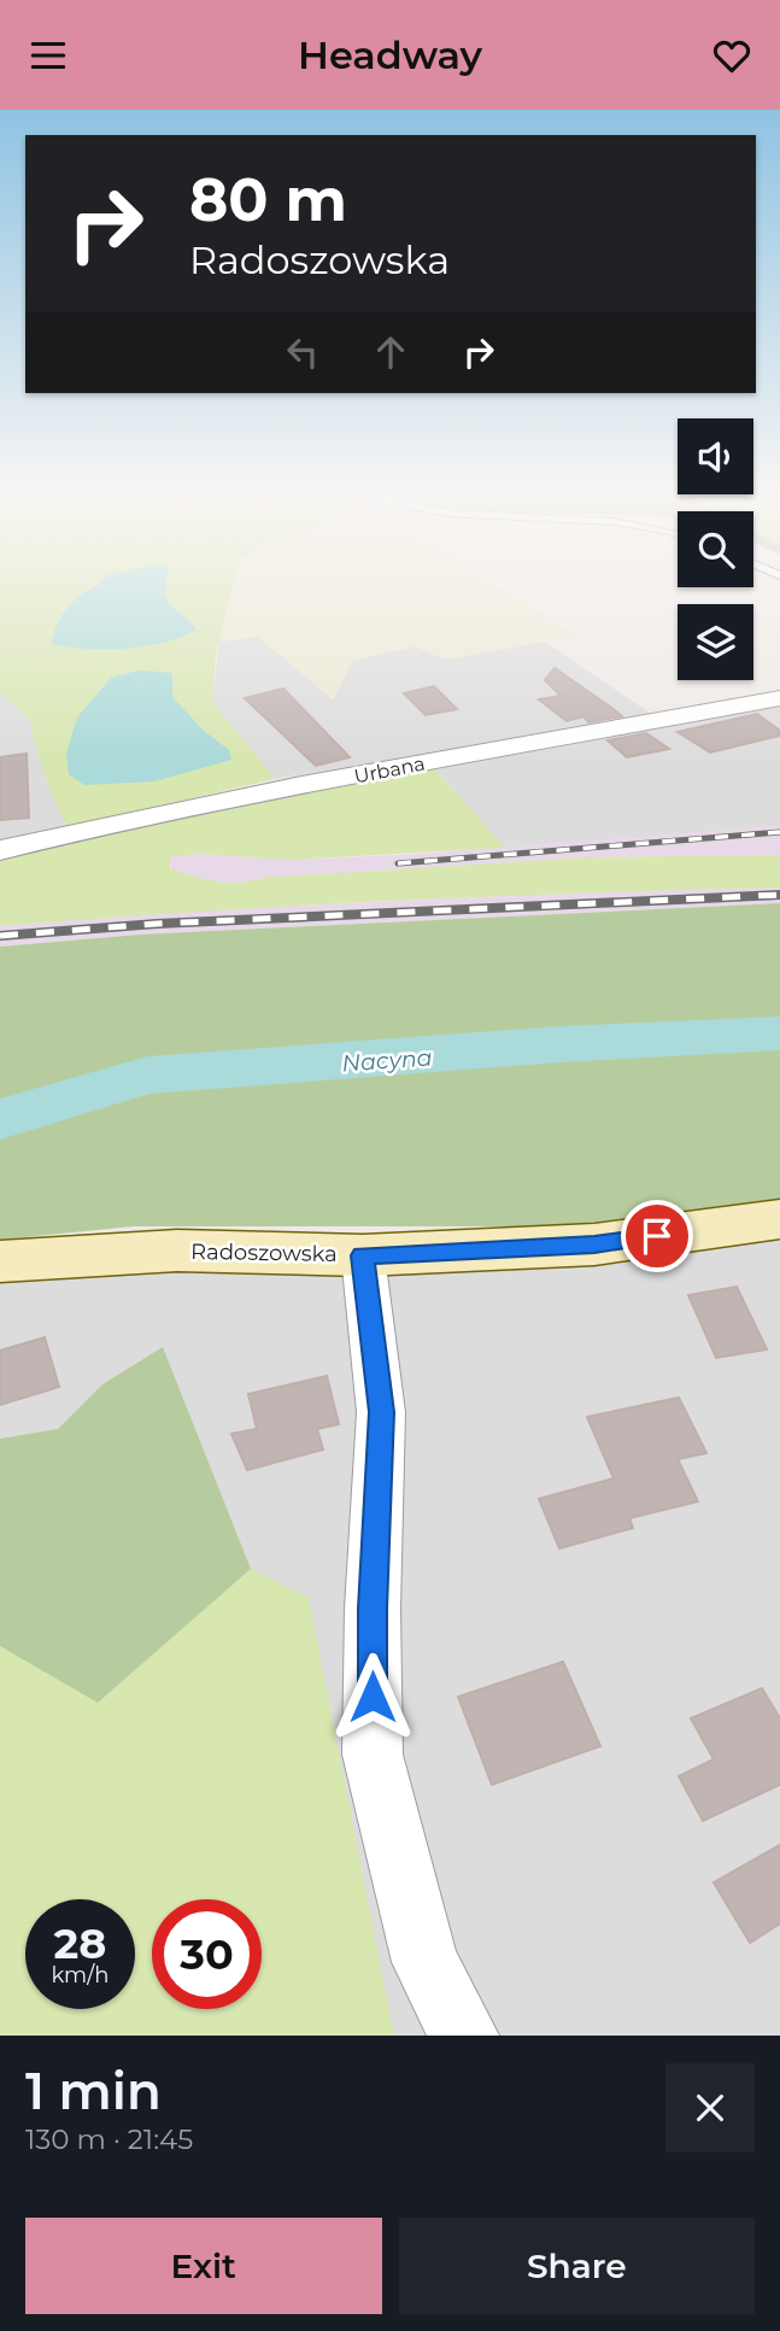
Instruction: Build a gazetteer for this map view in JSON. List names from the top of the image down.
{
  "streets": {
    "street": ["Urbana", "Radoszowska"]
  },
  "water": ["Nacyna"],
  "page": {
    "header": "Headway",
    "turn": ["80 m", "Radoszowska"],
    "speed": "28 km/h",
    "limit": "30",
    "heading": ["1 min", "130 m · 21:45"],
    "buttons": ["Exit", "Share"]
  }
}
